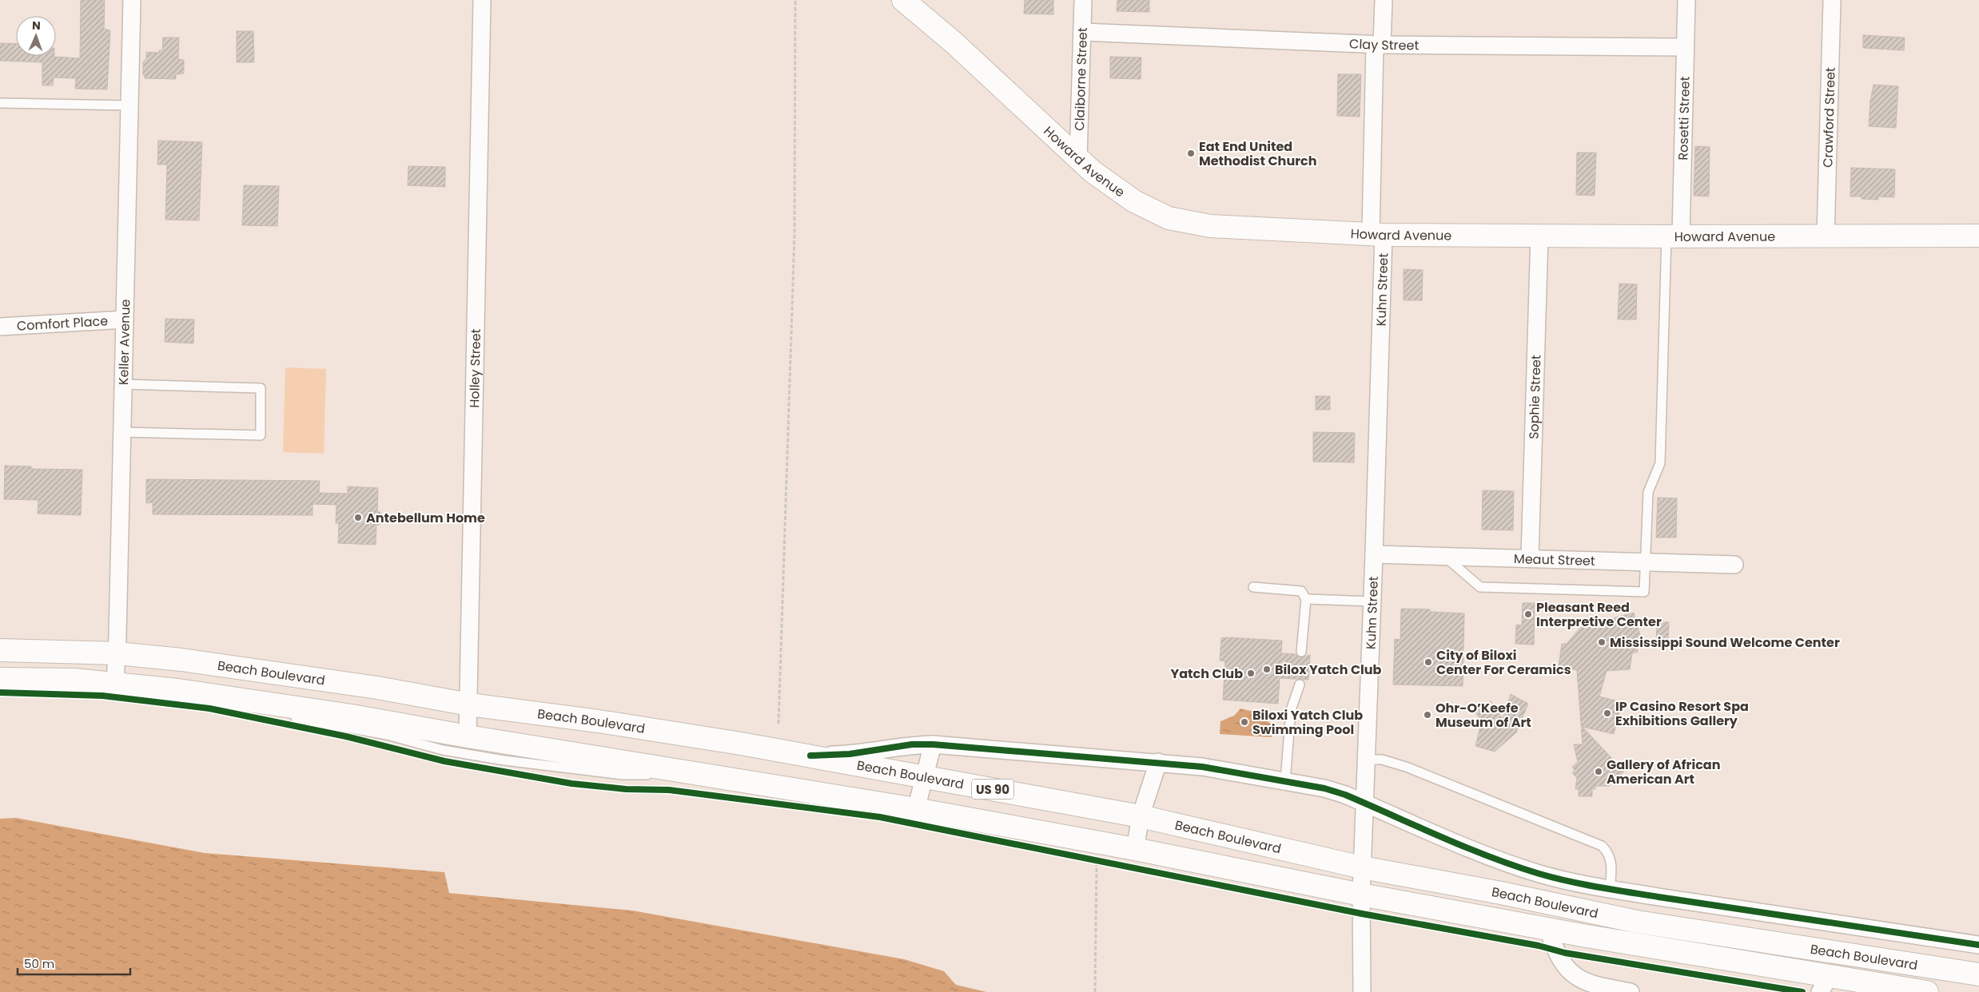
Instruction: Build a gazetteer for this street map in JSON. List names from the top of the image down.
{
  "streets": {
    "main road": ["Howard Avenue", "Beach Boulevard", "US 90"],
    "street": [
      "Clay Street",
      "Claiborne Street",
      "Rosetti Street",
      "Crawford Street",
      "Kuhn Street",
      "Comfort Place",
      "Keller Avenue",
      "Holley Street",
      "Sophie Street",
      "Meaut Street"
    ]
  },
  "crossings": [
    ["Clay Street", "Claiborne Street"],
    ["Clay Street", "Rosetti Street"],
    ["Clay Street", "Kuhn Street"],
    ["Claiborne Street", "Howard Avenue"],
    ["Rosetti Street", "Howard Avenue"],
    ["Crawford Street", "Howard Avenue"],
    ["Howard Avenue", "Kuhn Street"],
    ["Howard Avenue", "Sophie Street"],
    ["Kuhn Street", "Meaut Street"],
    ["Kuhn Street", "Beach Boulevard"],
    ["Comfort Place", "Keller Avenue"],
    ["Keller Avenue", "Beach Boulevard"],
    ["Holley Street", "Beach Boulevard"],
    ["Sophie Street", "Meaut Street"]
  ],
  "places": [
    "Eat End United Methodist Church",
    "Antebellum Home",
    "Pleasant Reed Interpretive Center",
    "Mississippi Sound Welcome Center",
    "City of Biloxi Center For Ceramics",
    "Bilox Yatch Club",
    "Yatch Club",
    "IP Casino Resort Spa Exhibitions Gallery",
    "Ohr-O’Keefe Museum of Art",
    "Biloxi Yatch Club Swimming Pool",
    "Gallery of African American Art"
  ],
  "scale_bar": "50 m",
  "north": "top"
}
